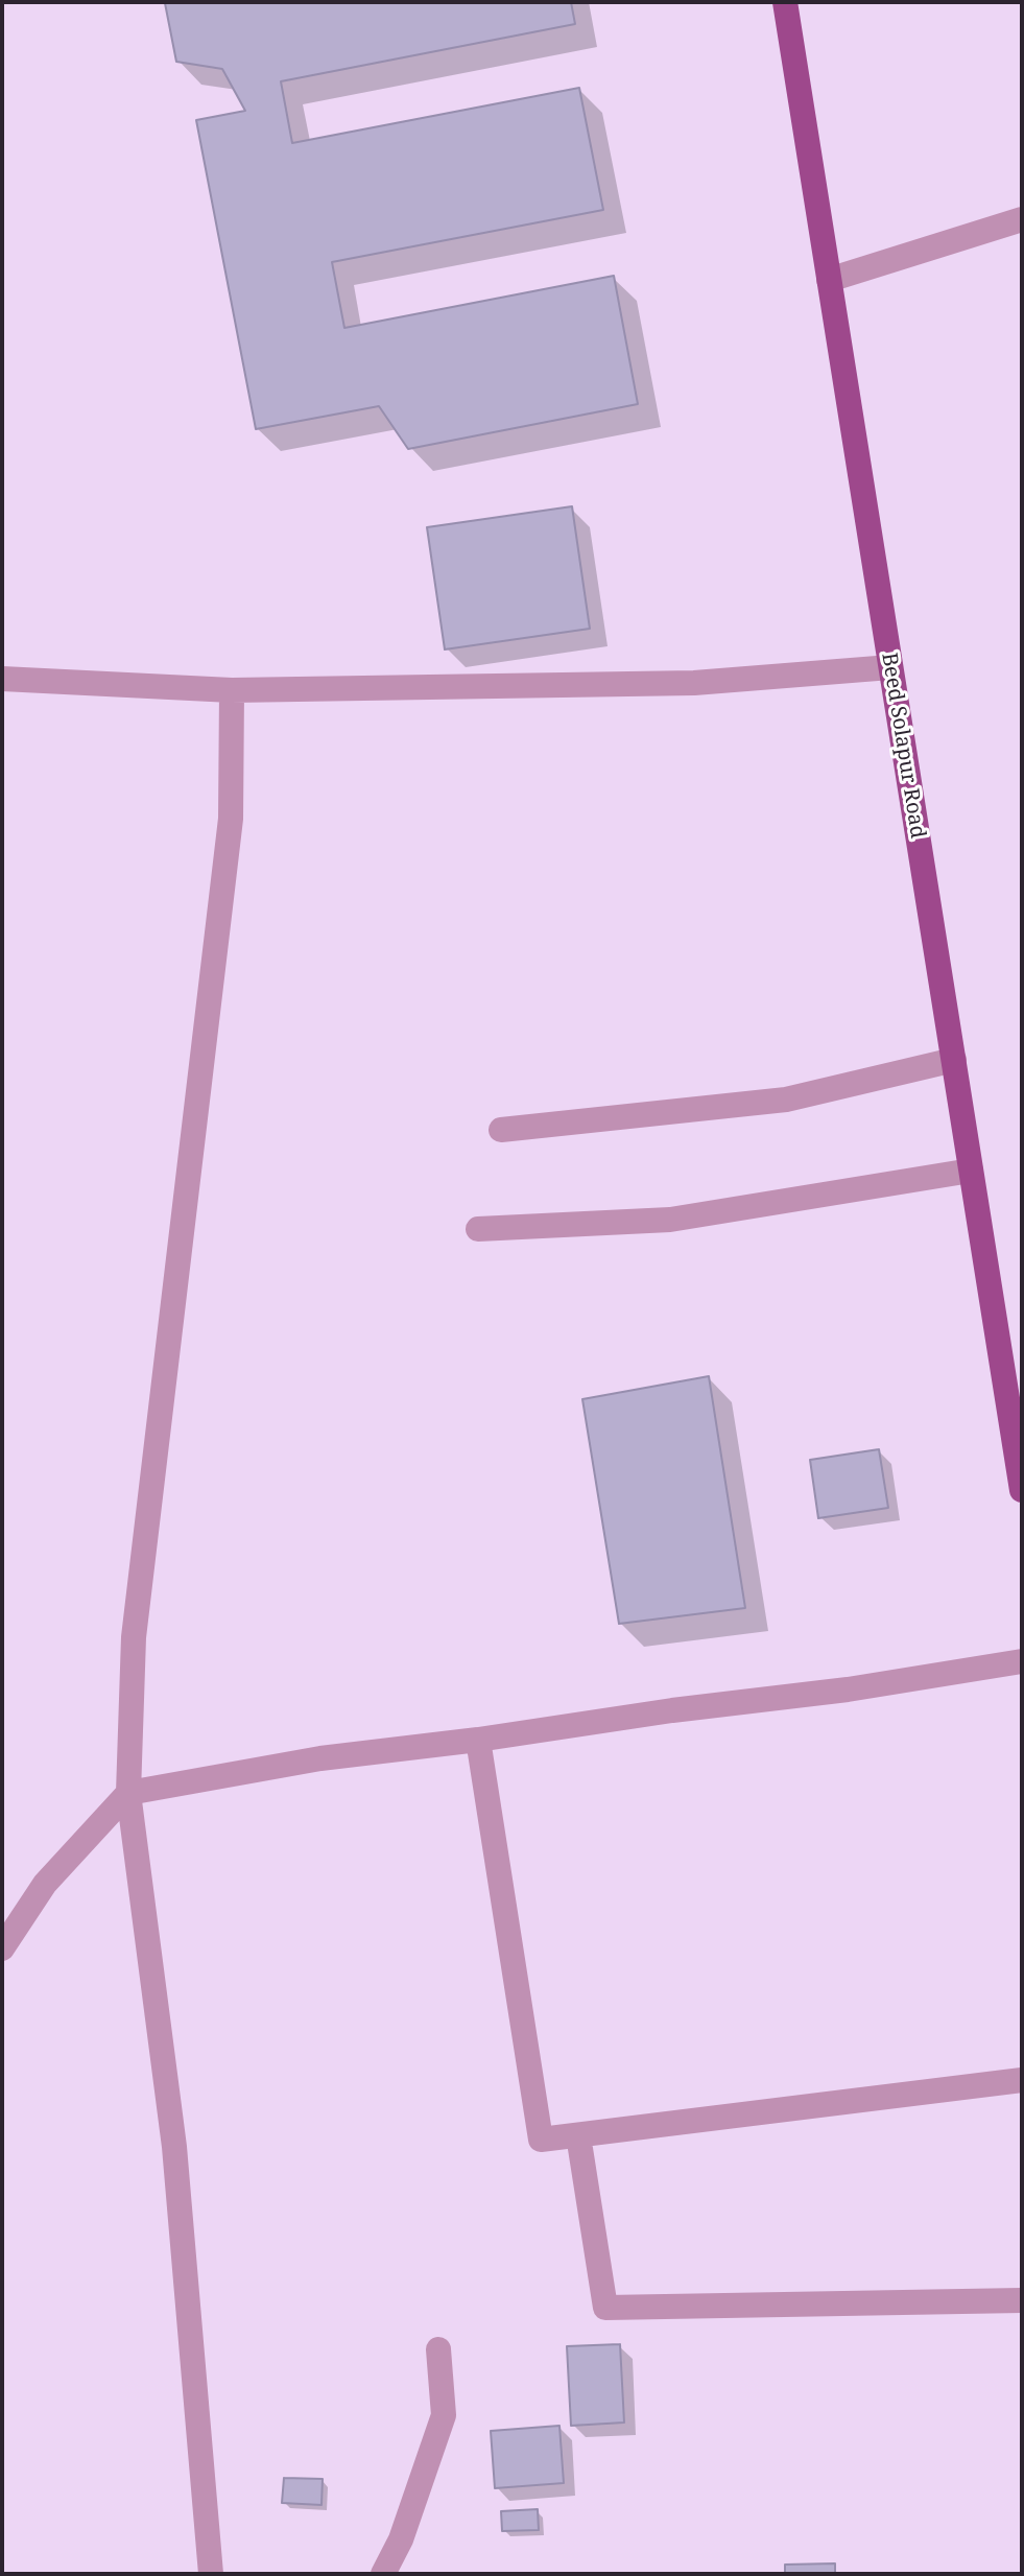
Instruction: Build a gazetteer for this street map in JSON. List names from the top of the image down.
{
  "streets": {
    "main road": ["Beed Solapur Road"]
  }
}
